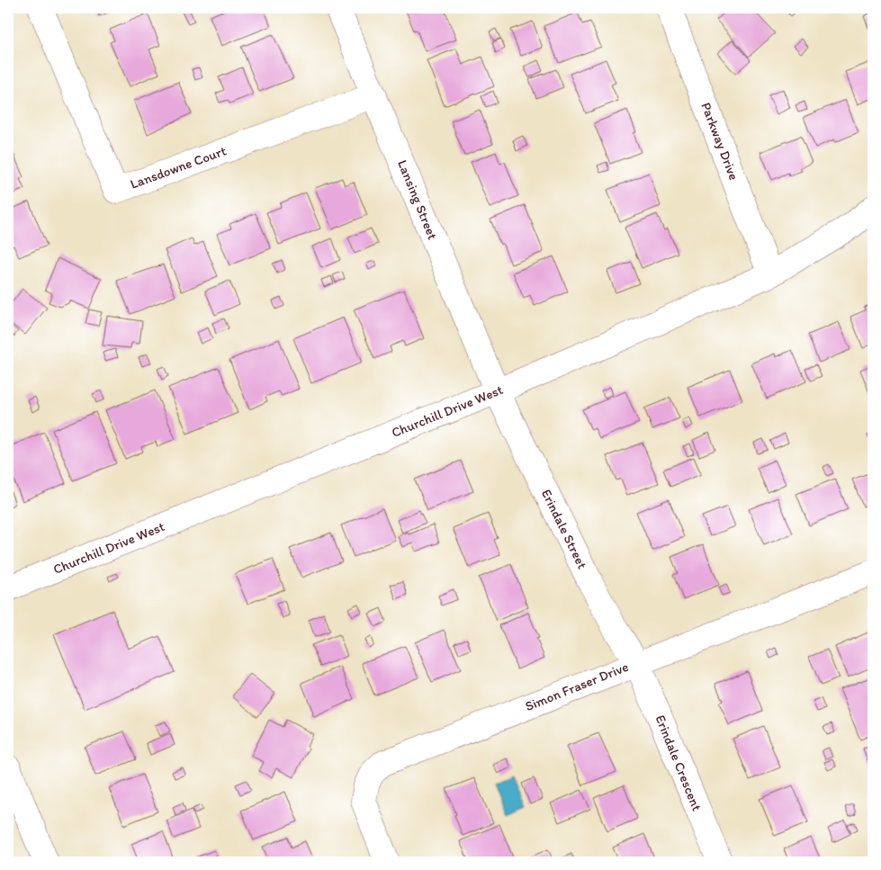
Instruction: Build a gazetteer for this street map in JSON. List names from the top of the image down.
{
  "streets": {
    "street": [
      "Parkway Drive",
      "Lansdowne Court",
      "Lansing Street",
      "Churchill Drive West",
      "Erindale Street",
      "Simon Fraser Drive",
      "Erindale Crescent"
    ]
  },
  "crossings": [
    ["Parkway Drive", "Churchill Drive West"],
    ["Lansdowne Court", "Lansing Street"],
    ["Lansing Street", "Churchill Drive West"],
    ["Lansing Street", "Erindale Street"],
    ["Churchill Drive West", "Erindale Street"],
    ["Erindale Street", "Simon Fraser Drive"],
    ["Erindale Street", "Erindale Crescent"],
    ["Simon Fraser Drive", "Erindale Crescent"]
  ]
}
